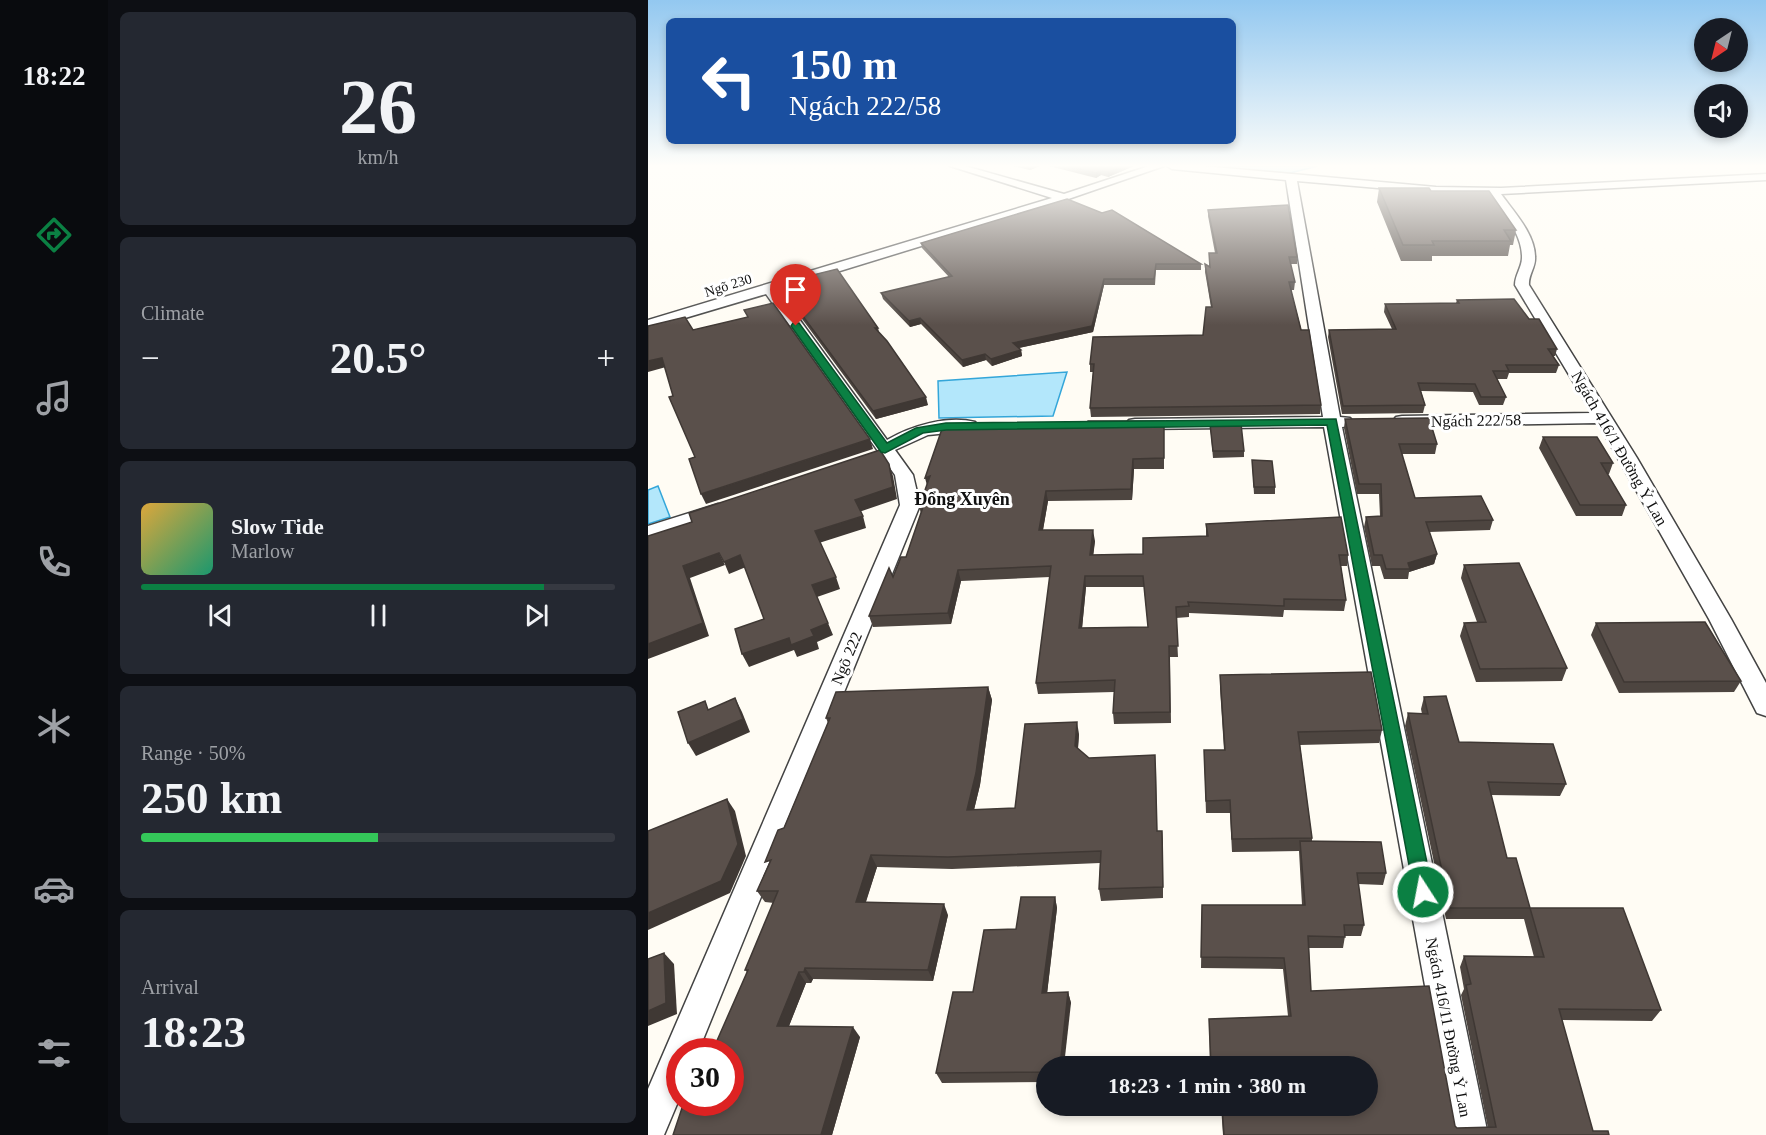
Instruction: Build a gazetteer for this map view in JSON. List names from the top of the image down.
{
  "streets": {
    "street": [
      "Ngõ 230",
      "Ngách 222/58",
      "Ngách 416/1 Đường Ỷ Lan",
      "Ngõ 222",
      "Ngách 416/11 Đường Ỷ Lan"
    ]
  },
  "crossings": [
    ["Ngõ 230", "Ngõ 222"],
    ["Ngách 222/58", "Ngách 416/1 Đường Ỷ Lan"]
  ],
  "districts": ["Đổng Xuyên"],
  "north": "bottom left",
  "page": {
    "tabs": "18:22",
    "tile": [
      ["26", "km/h"],
      "Climate",
      ["Range · 50%", "250 km"],
      ["Arrival", "18:23"]
    ],
    "turn": ["150 m", "Ngách 222/58"],
    "heat": ["−", "20.5°", "+"],
    "song": ["Slow Tide", "Marlow"],
    "limit": "30",
    "trip": "18:23 · 1 min · 380 m"
  }
}
